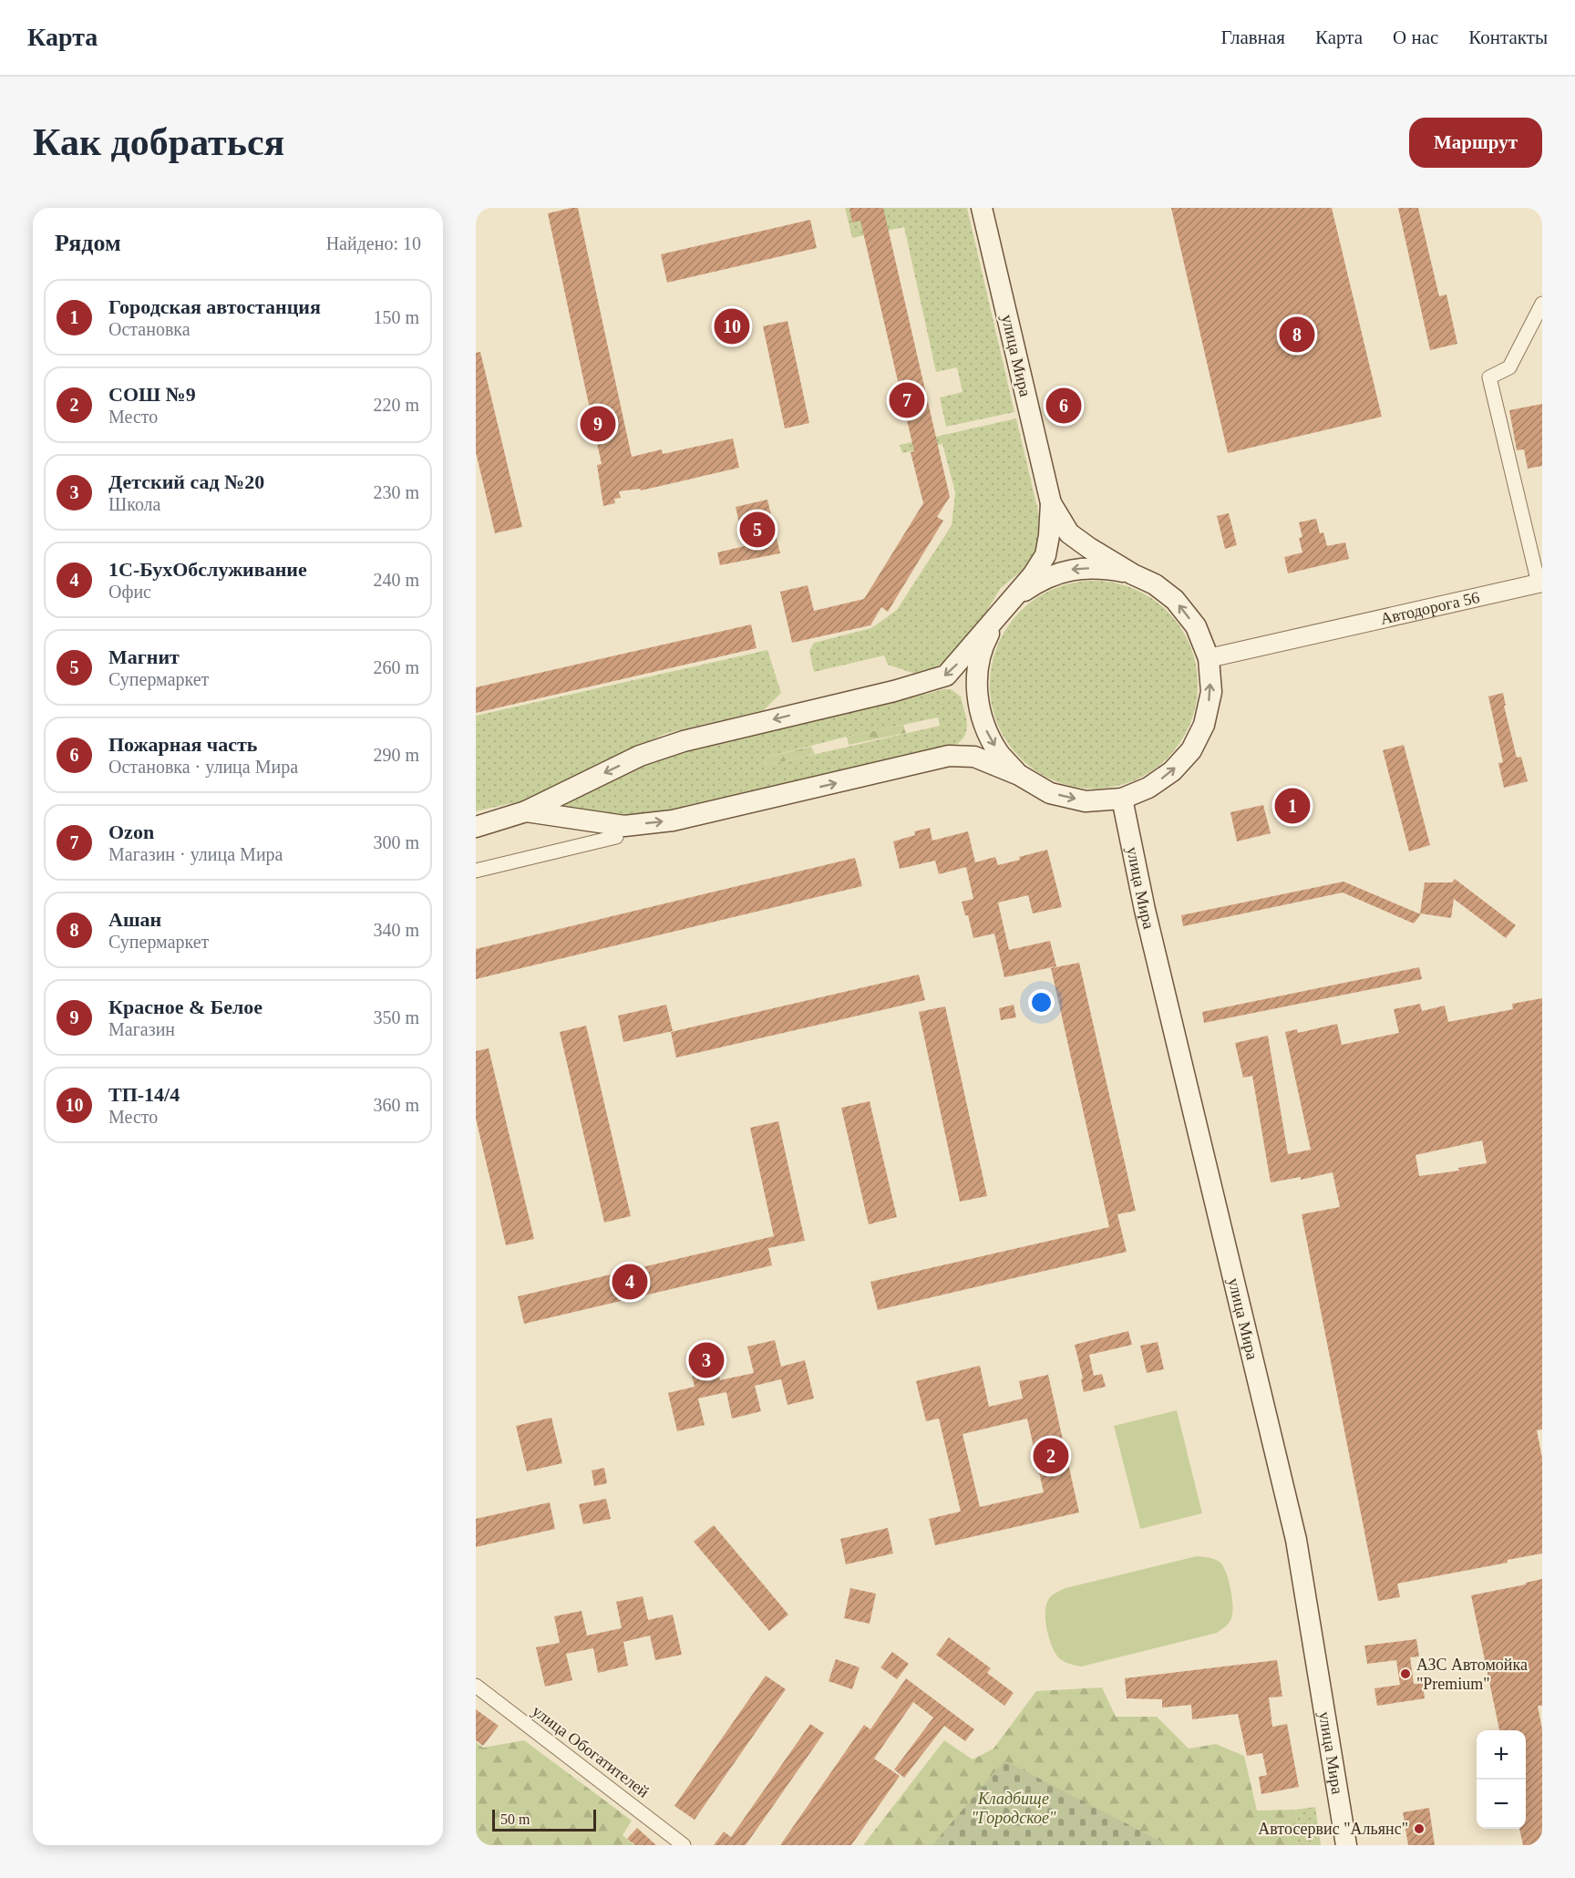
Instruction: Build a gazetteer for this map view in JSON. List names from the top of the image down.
{
  "streets": {
    "main road": ["улица Мира"],
    "street": ["Автодорога 56", "улица Обогатителей"]
  },
  "parks": ["Кладбище \"Городское\""],
  "places": ["АЗС Автомойка \"Premium\"", "Автосервис \"Альянс\""],
  "scale_bar": "50 m",
  "page": {
    "header": "Карта",
    "nav": [
      "Главная",
      "Карта",
      "О нас",
      "Контакты"
    ],
    "buttons": "Маршрут",
    "title": "Как добраться",
    "heading": ["Рядом", "Найдено: 10"],
    "list": [
      {
        "mark": "1",
        "name": "Городская автостанция",
        "note": "Остановка",
        "value": "150 m"
      },
      {
        "mark": "2",
        "name": "СОШ №9",
        "note": "Место",
        "value": "220 m"
      },
      {
        "mark": "3",
        "name": "Детский сад №20",
        "note": "Школа",
        "value": "230 m"
      },
      {
        "mark": "4",
        "name": "1С-БухОбслуживание",
        "note": "Офис",
        "value": "240 m"
      },
      {
        "mark": "5",
        "name": "Магнит",
        "note": "Супермаркет",
        "value": "260 m"
      },
      {
        "mark": "6",
        "name": "Пожарная часть",
        "note": "Остановка · улица Мира",
        "value": "290 m"
      },
      {
        "mark": "7",
        "name": "Ozon",
        "note": "Магазин · улица Мира",
        "value": "300 m"
      },
      {
        "mark": "8",
        "name": "Ашан",
        "note": "Супермаркет",
        "value": "340 m"
      },
      {
        "mark": "9",
        "name": "Красное & Белое",
        "note": "Магазин",
        "value": "350 m"
      },
      {
        "mark": "10",
        "name": "ТП-14/4",
        "note": "Место",
        "value": "360 m"
      }
    ],
    "pins": [
      "10",
      "8",
      "7",
      "6",
      "9",
      "5",
      "1",
      "4",
      "3",
      "2"
    ],
    "map_buttons": ["+", "−"],
    "scale": "50 m"
  }
}
